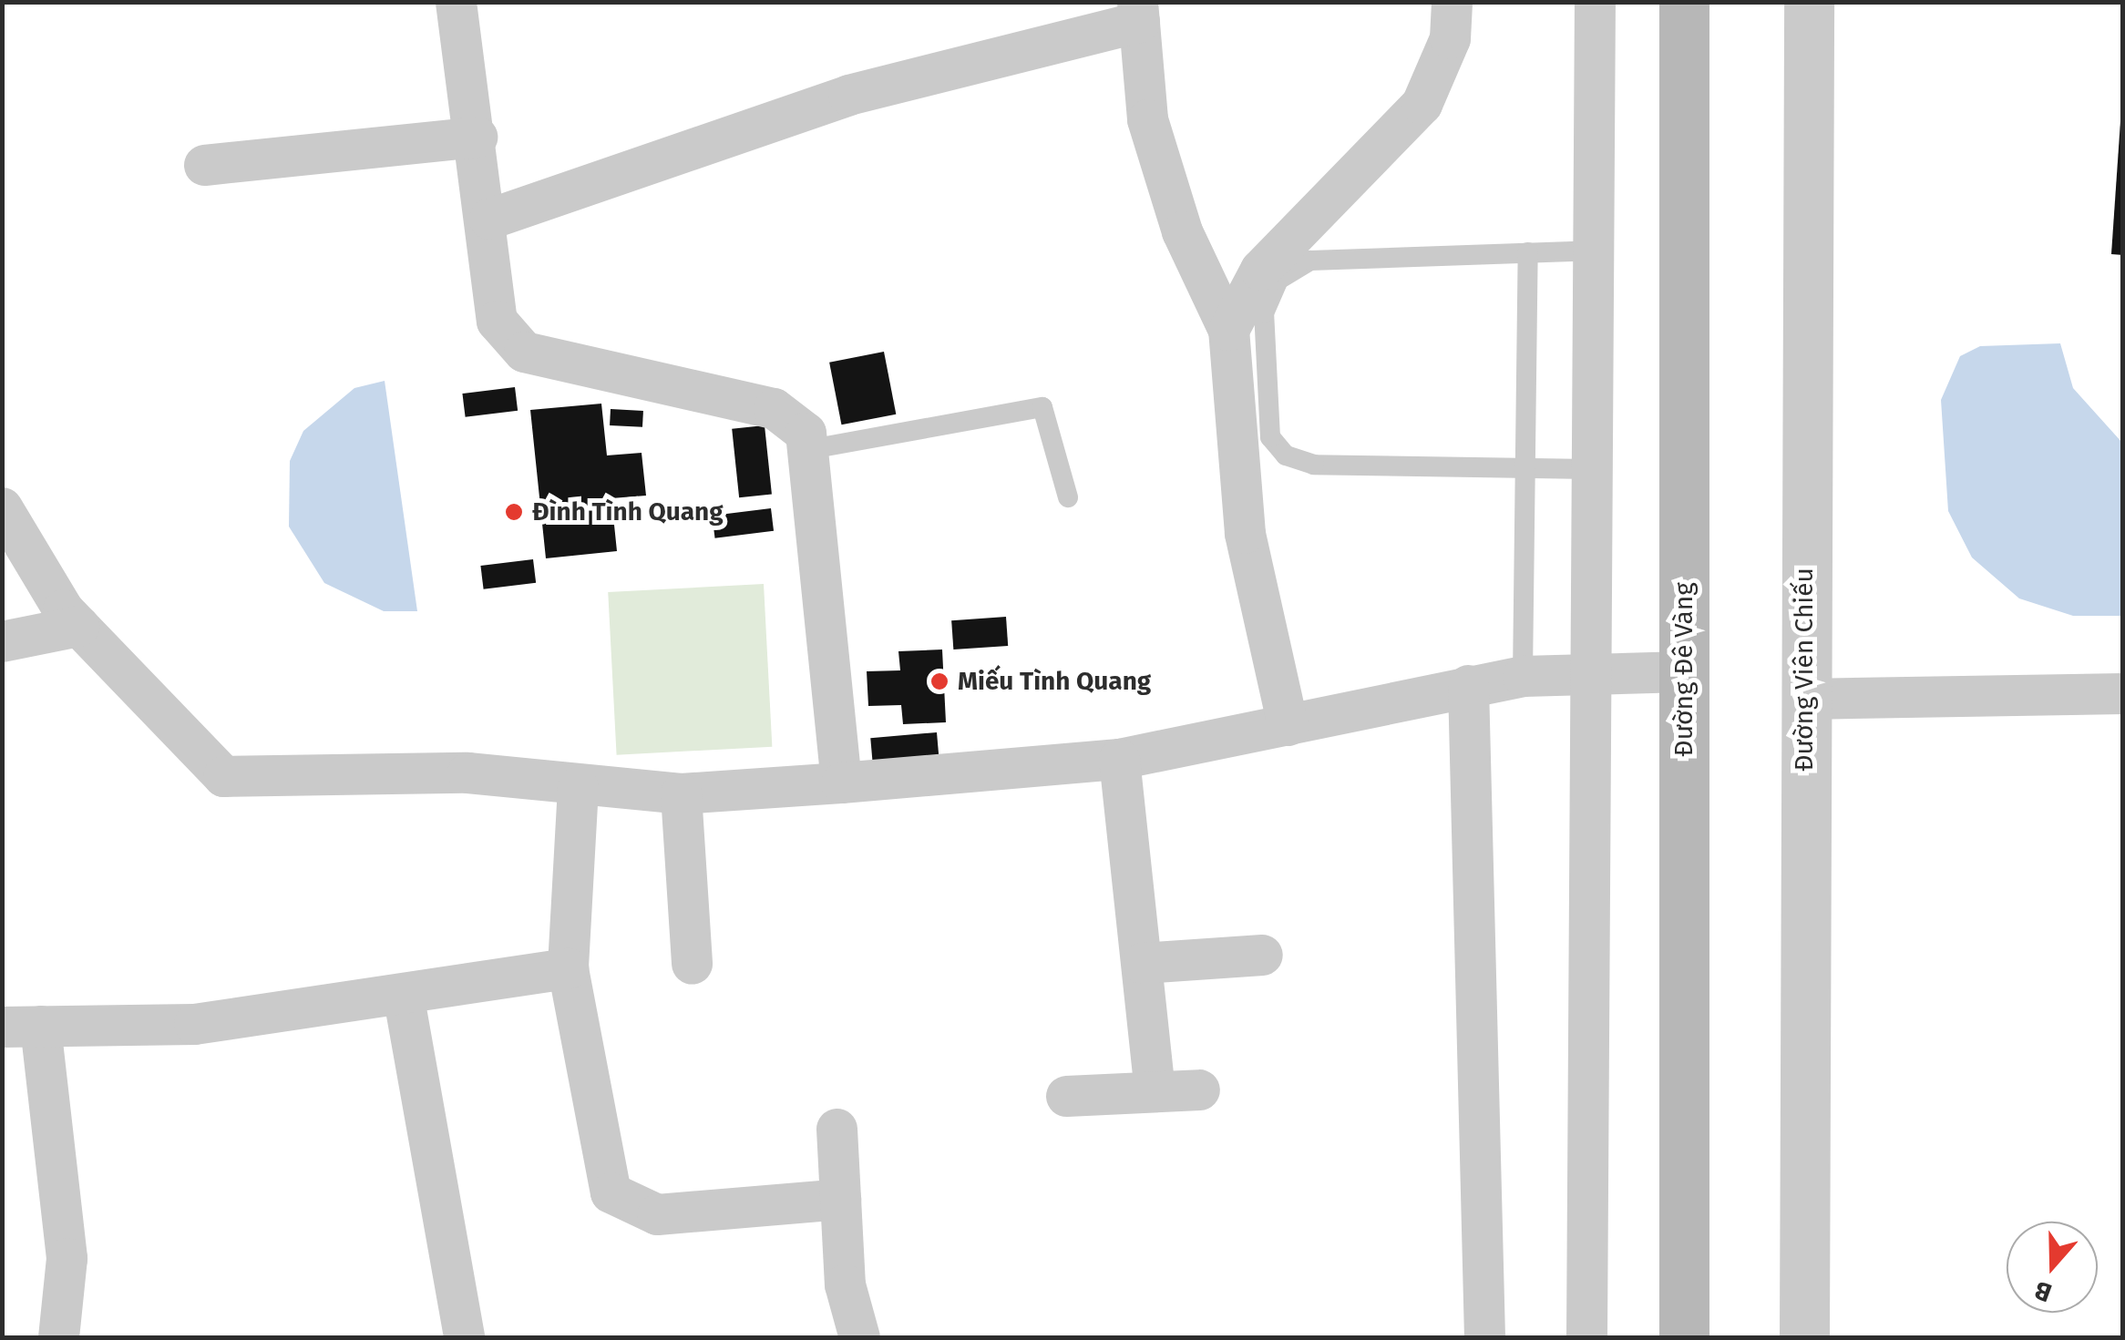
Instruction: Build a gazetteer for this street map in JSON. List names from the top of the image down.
{
  "streets": {
    "main road": ["Đường Đê Vàng"],
    "street": ["Đường Viên Chiếu"]
  },
  "places": ["Đình Tình Quang", "Miếu Tình Quang"],
  "north": "bottom"
}
